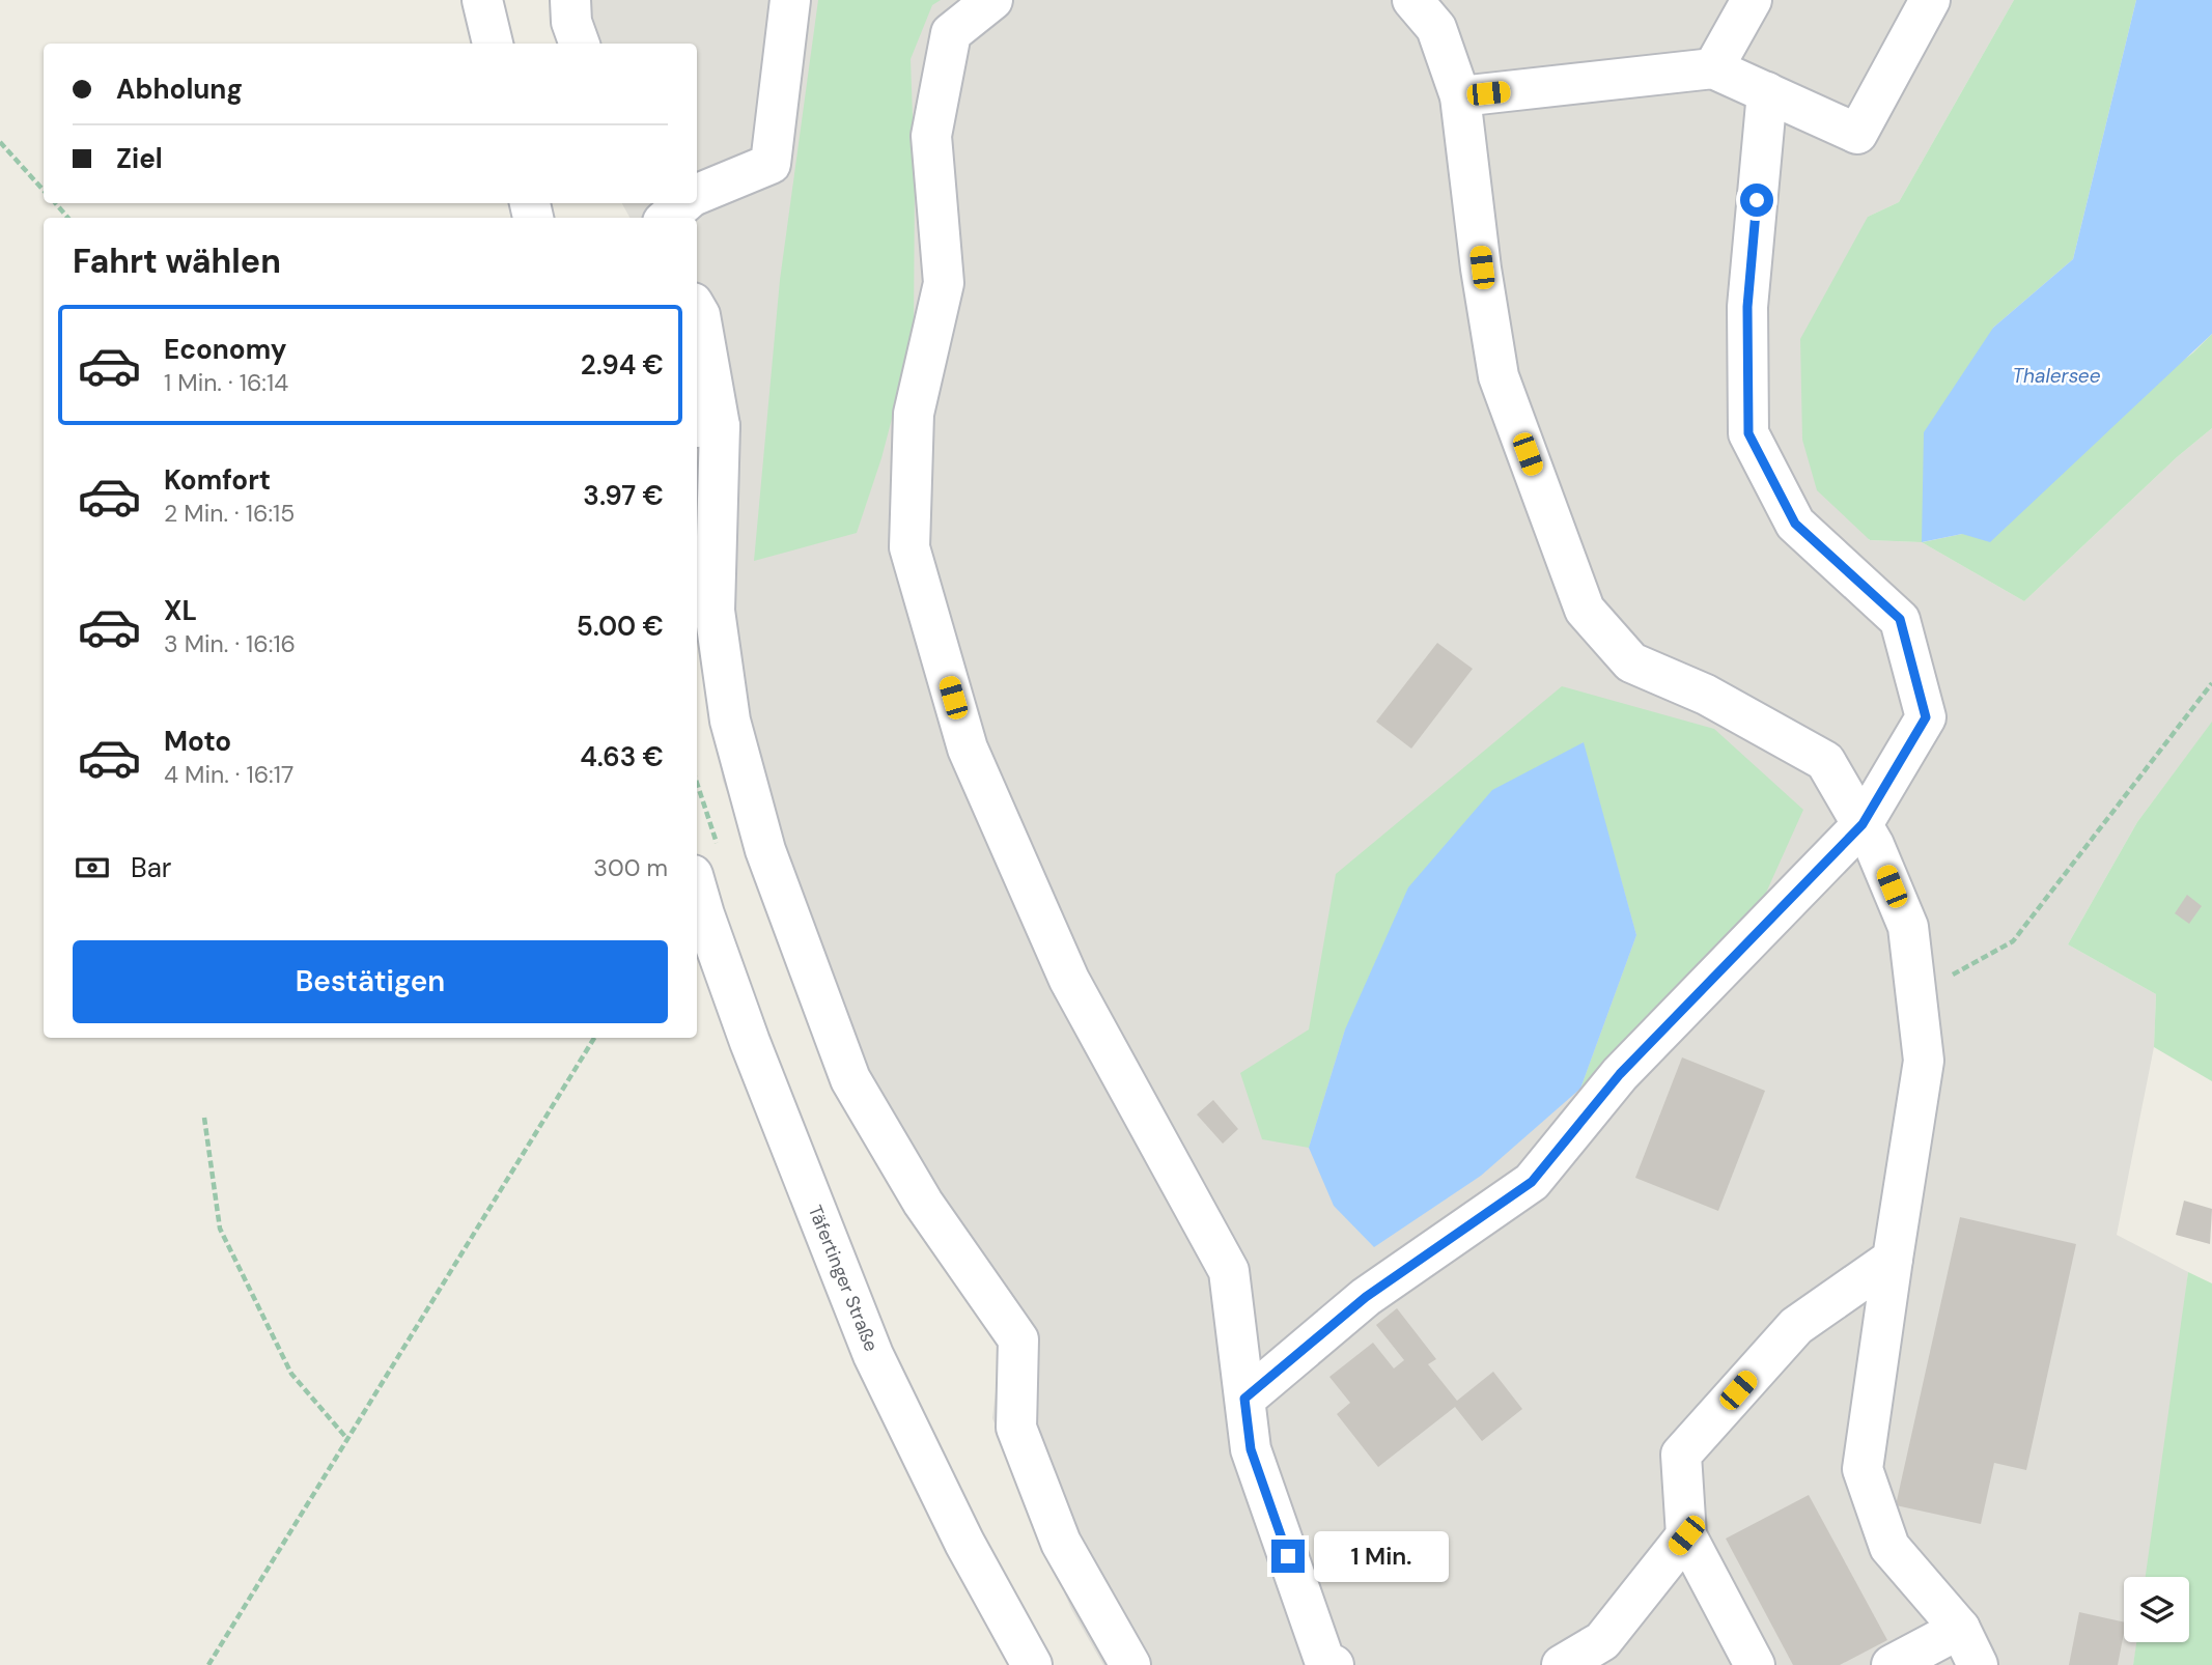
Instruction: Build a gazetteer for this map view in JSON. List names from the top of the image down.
{
  "streets": {
    "street": ["Täfertinger Straße"]
  },
  "water": ["Thalersee"],
  "page": {
    "banner": ["Abholung", "Ziel"],
    "heading": "Fahrt wählen",
    "list": [
      {
        "name": "Economy",
        "note": "1 Min. · 16:14",
        "value": "2.94 €"
      },
      {
        "name": "Komfort",
        "note": "2 Min. · 16:15",
        "value": "3.97 €"
      },
      {
        "name": "XL",
        "note": "3 Min. · 16:16",
        "value": "5.00 €"
      },
      {
        "name": "Moto",
        "note": "4 Min. · 16:17",
        "value": "4.63 €"
      }
    ],
    "pay": ["Bar", "300 m"],
    "buttons": "Bestätigen",
    "bubble": "1 Min."
  }
}
